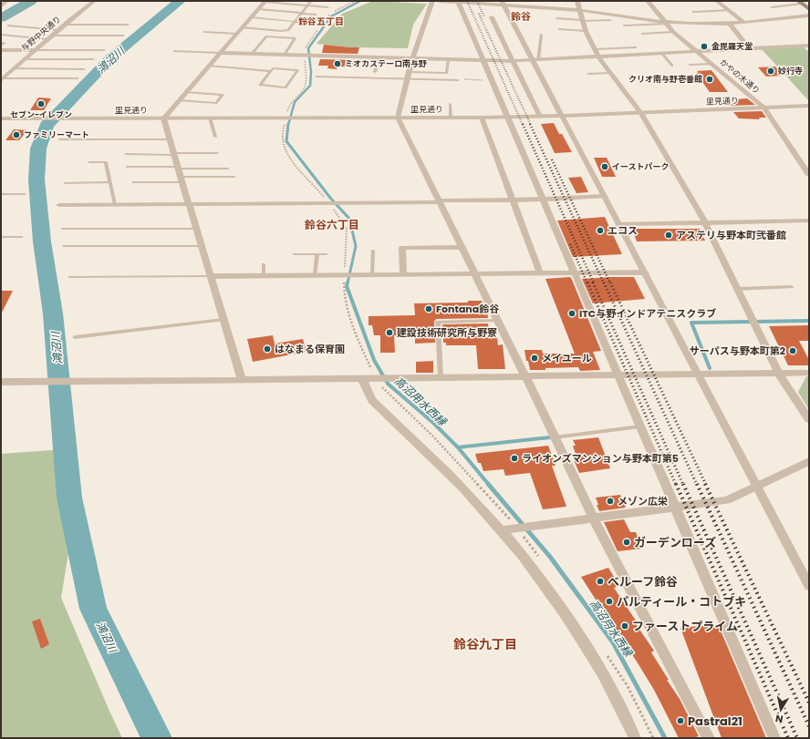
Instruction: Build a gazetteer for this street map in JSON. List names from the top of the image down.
{
  "streets": {
    "street": ["与野中央通り", "かやの木通り", "里見通り"]
  },
  "crossings": [
    ["かやの木通り", "里見通り"]
  ],
  "districts": [
    "鈴谷",
    "鈴谷五丁目",
    "鈴谷六丁目",
    "鈴谷九丁目"
  ],
  "water": ["鴻沼川", "高沼用水西縁"],
  "places": [
    "金毘羅天堂",
    "ミオカステーロ南与野",
    "妙行寺",
    "クリオ南与野壱番館",
    "セブン-イレブン",
    "ファミリーマート",
    "イーストパーク",
    "エコス",
    "アステリ与野本町弐番館",
    "Fontana鈴谷",
    "ITC与野インドアテニスクラブ",
    "建設技術研究所与野寮",
    "はなまる保育園",
    "サーパス与野本町第2",
    "メイユール",
    "ライオンズマンション与野本町第5",
    "メゾン広栄",
    "ガーデンローズ",
    "ベルーフ鈴谷",
    "パルティール・コトブキ",
    "ファーストプライム",
    "Pastral21"
  ],
  "north": "bottom"
}
